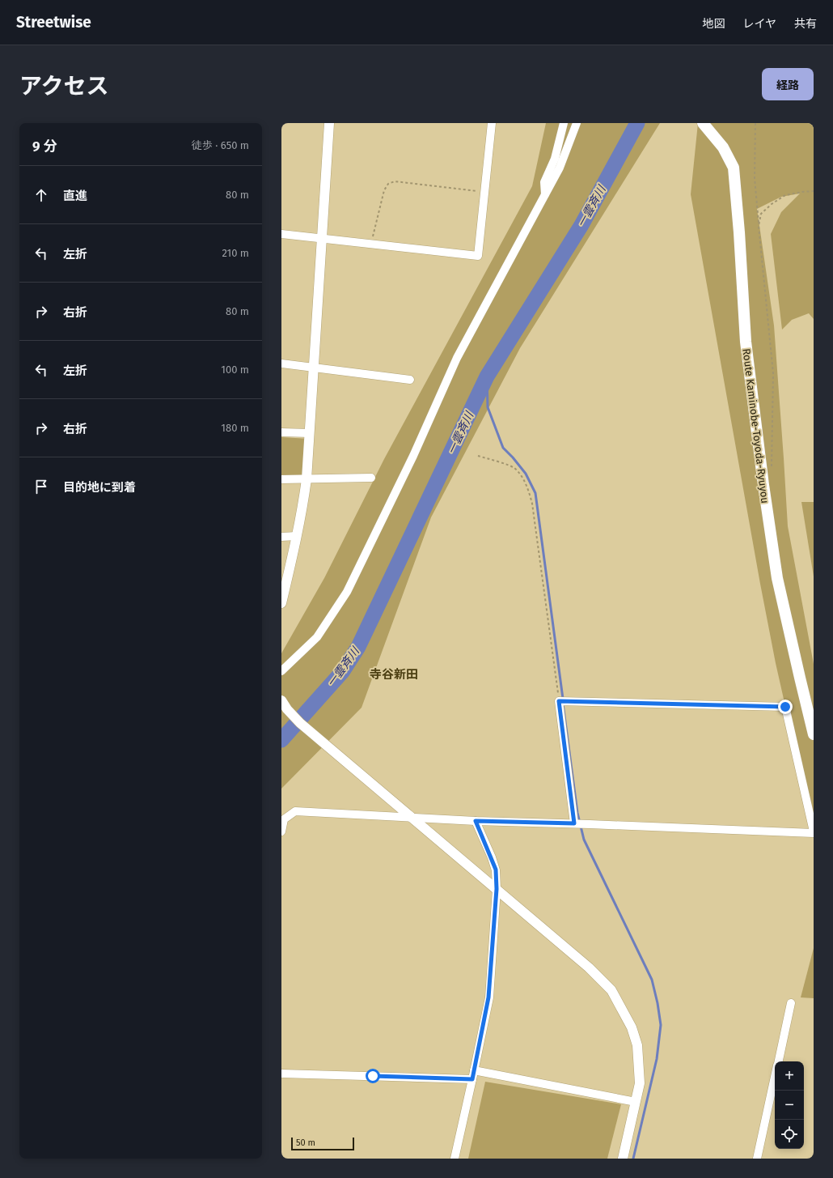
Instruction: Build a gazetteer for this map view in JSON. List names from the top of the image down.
{
  "streets": {
    "main road": ["Route Kaminobe-Toyoda-Ryuyou"]
  },
  "districts": ["寺谷新田"],
  "water": ["一雲斉川"],
  "scale_bar": "50 m",
  "page": {
    "header": "Streetwise",
    "nav": ["地図", "レイヤ", "共有"],
    "title": "アクセス",
    "buttons": "経路",
    "heading": ["9 分", "徒歩 · 650 m"],
    "list": [
      ["直進", "80 m"],
      ["左折", "210 m"],
      ["右折", "80 m"],
      ["左折", "100 m"],
      ["右折", "180 m"],
      "目的地に到着"
    ],
    "map_buttons": ["+", "−"],
    "scale": "50 m"
  }
}
